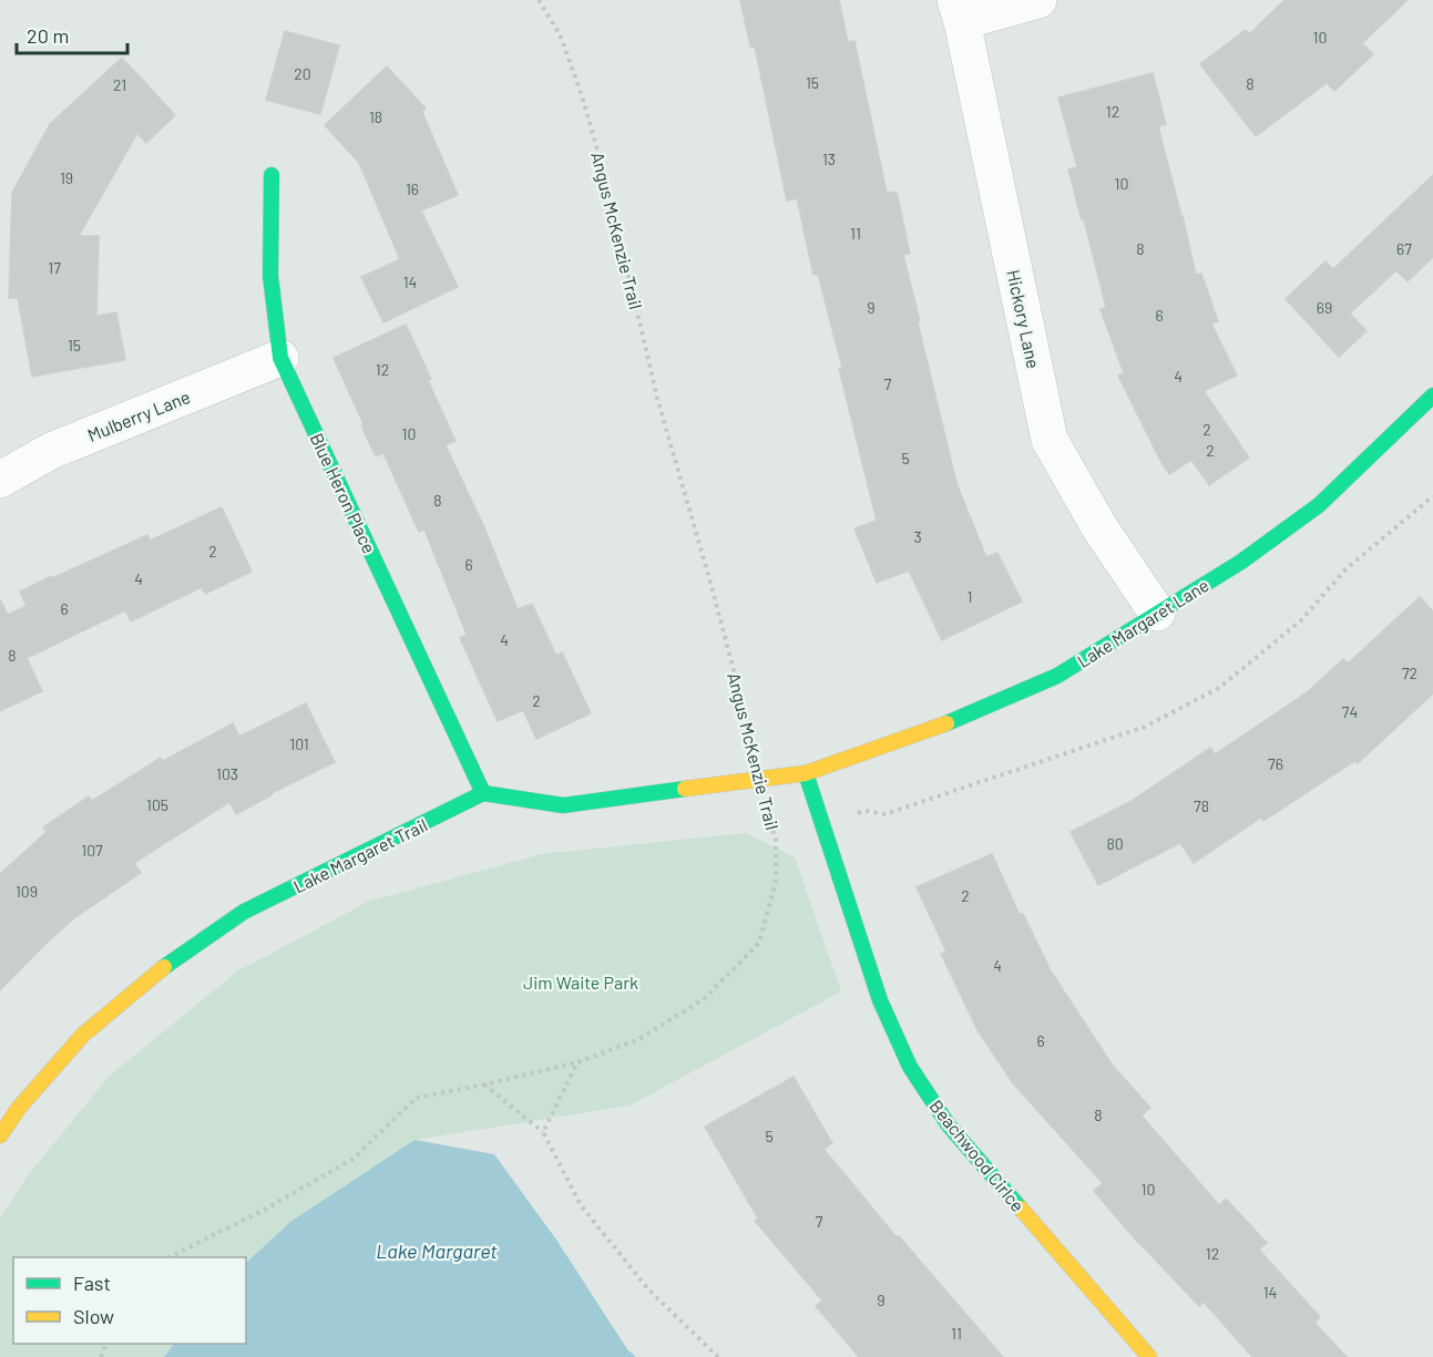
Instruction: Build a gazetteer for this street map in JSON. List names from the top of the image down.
{
  "streets": {
    "street": [
      "Hickory Lane",
      "Mulberry Lane",
      "Blue Heron Place",
      "Lake Margaret Lane",
      "Lake Margaret Trail",
      "Beachwood Cirlce"
    ],
    "path": ["Angus McKenzie Trail"]
  },
  "crossings": [
    ["Hickory Lane", "Lake Margaret Lane"],
    ["Mulberry Lane", "Blue Heron Place"],
    ["Blue Heron Place", "Lake Margaret Trail"],
    ["Lake Margaret Lane", "Beachwood Cirlce"]
  ],
  "water": ["Lake Margaret"],
  "parks": ["Jim Waite Park"],
  "house_numbers": [
    "10",
    "20",
    "15",
    "8",
    "21",
    "12",
    "18",
    "13",
    "19",
    "10",
    "16",
    "11",
    "8",
    "67",
    "17",
    "14",
    "9",
    "69",
    "6",
    "15",
    "12",
    "4",
    "7",
    "2",
    "10",
    "2",
    "5",
    "8",
    "3",
    "2",
    "6",
    "4",
    "1",
    "6",
    "4",
    "8",
    "72",
    "2",
    "74",
    "101",
    "76",
    "103",
    "105",
    "78",
    "80",
    "107",
    "109",
    "2",
    "4",
    "6",
    "8",
    "5",
    "10",
    "7",
    "12",
    "14",
    "9",
    "11"
  ],
  "legend": ["Fast", "Slow"],
  "scale_bar": "20 m"
}
